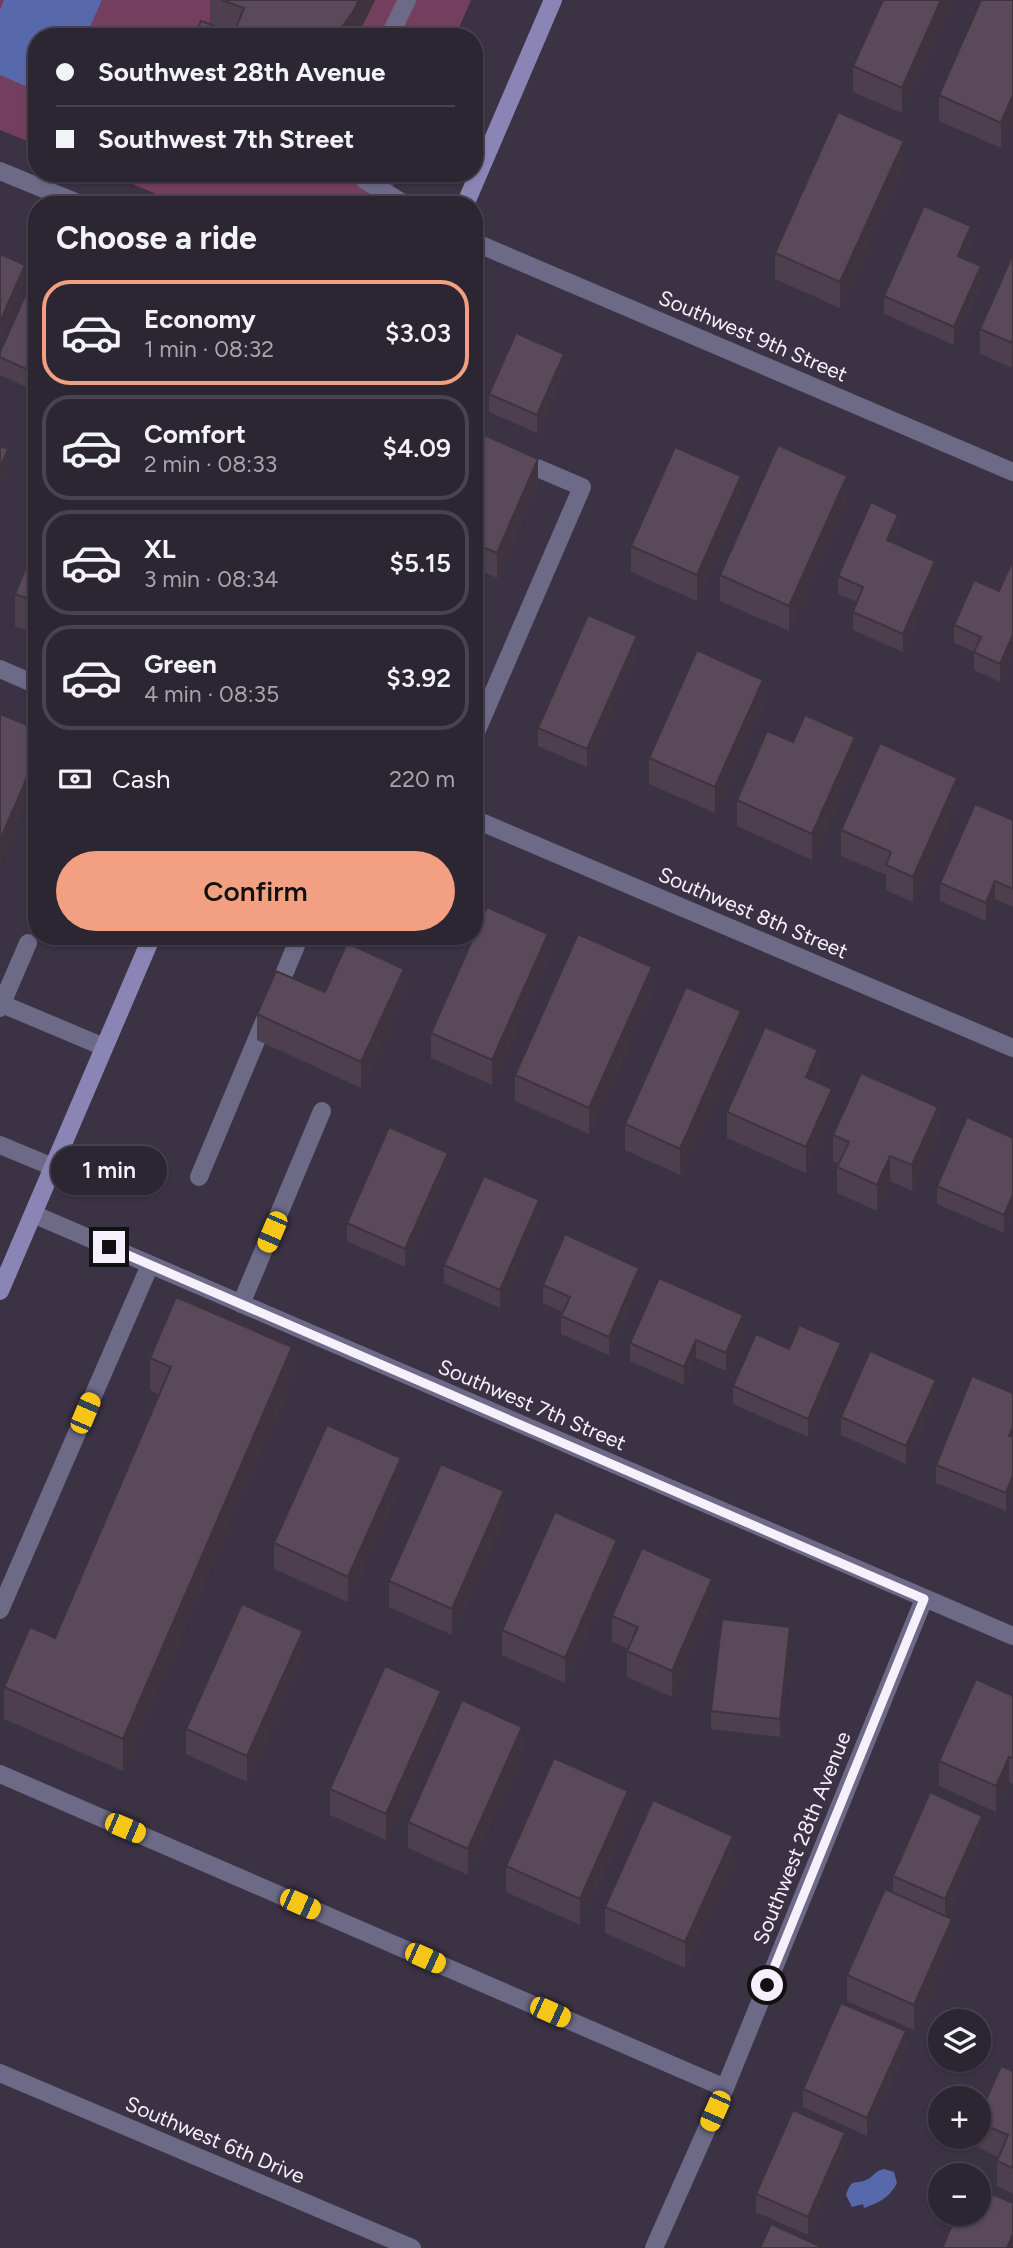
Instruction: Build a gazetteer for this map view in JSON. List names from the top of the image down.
{
  "streets": {
    "street": [
      "Southwest 9th Street",
      "Southwest 8th Street",
      "Southwest 7th Street",
      "Southwest 28th Avenue",
      "Southwest 6th Drive"
    ]
  },
  "crossings": [
    ["Southwest 7th Street", "Southwest 28th Avenue"]
  ],
  "page": {
    "banner": ["Southwest 28th Avenue", "Southwest 7th Street"],
    "heading": "Choose a ride",
    "list": [
      {
        "name": "Economy",
        "note": "1 min · 08:32",
        "value": "$3.03"
      },
      {
        "name": "Comfort",
        "note": "2 min · 08:33",
        "value": "$4.09"
      },
      {
        "name": "XL",
        "note": "3 min · 08:34",
        "value": "$5.15"
      },
      {
        "name": "Green",
        "note": "4 min · 08:35",
        "value": "$3.92"
      }
    ],
    "pay": ["Cash", "220 m"],
    "buttons": "Confirm",
    "bubble": "1 min",
    "map_buttons": ["+", "−"]
  }
}
